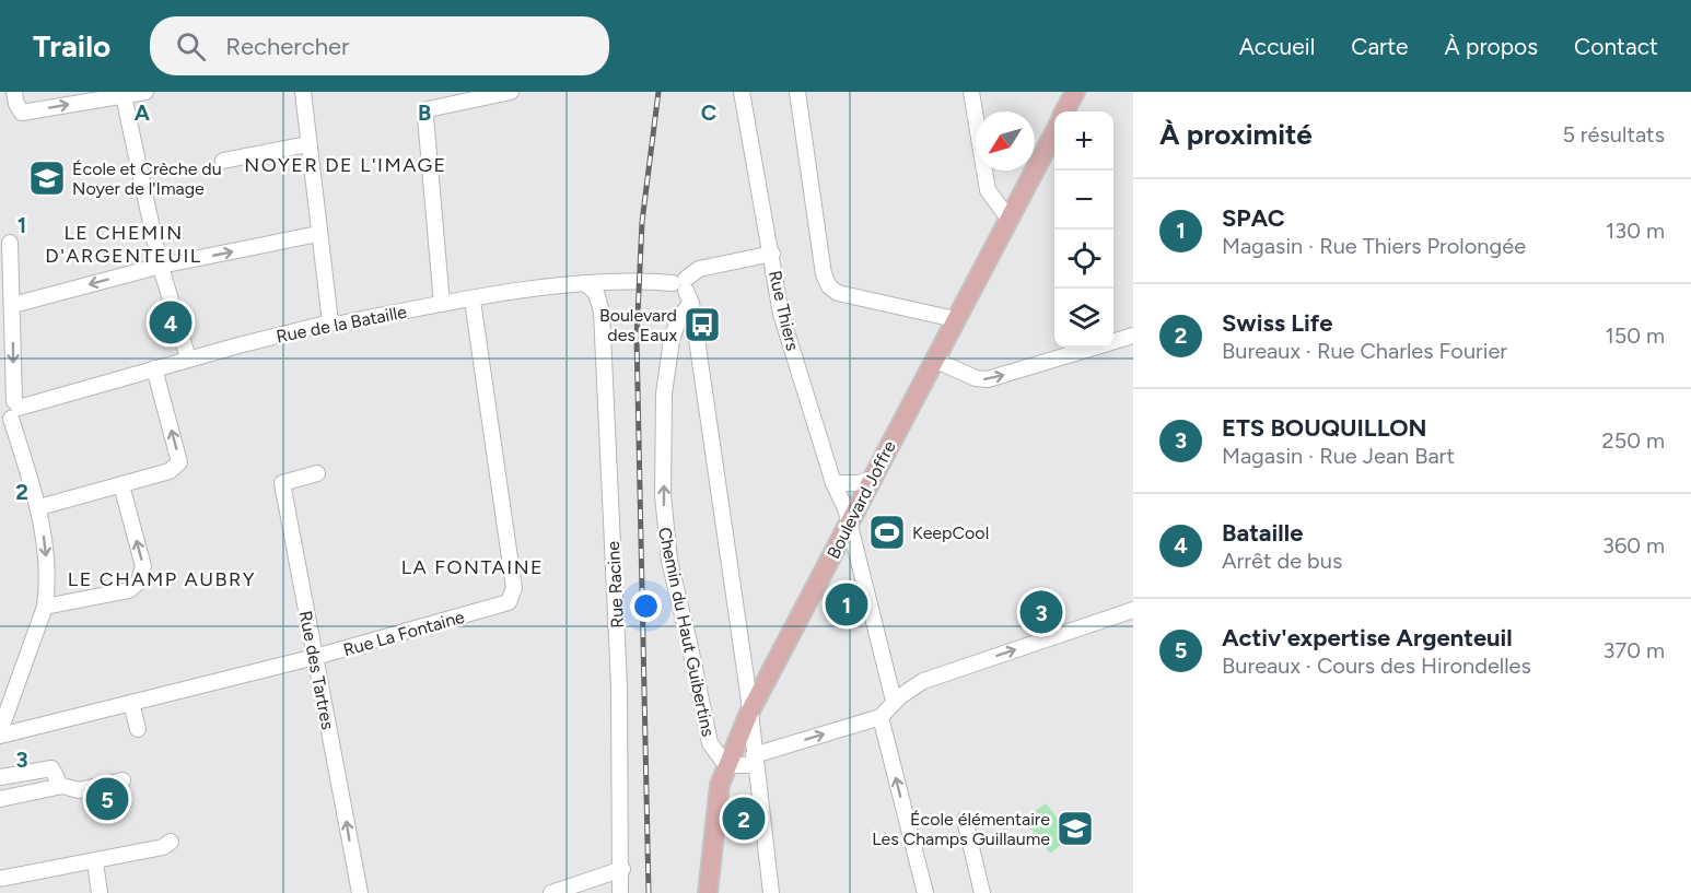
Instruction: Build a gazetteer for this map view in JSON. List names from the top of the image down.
{
  "streets": {
    "main road": ["Boulevard Joffre"],
    "street": [
      "Rue Thiers",
      "Rue de la Bataille",
      "Rue Racine",
      "Chemin du Haut Guibertins",
      "Rue La Fontaine",
      "Rue des Tartres"
    ]
  },
  "crossings": [
    ["Rue Thiers", "Rue de la Bataille"],
    ["Rue Thiers", "Boulevard Joffre"],
    ["Rue de la Bataille", "Rue Racine"],
    ["Rue de la Bataille", "Chemin du Haut Guibertins"],
    ["Rue de la Bataille", "Rue La Fontaine"],
    ["Boulevard Joffre", "Chemin du Haut Guibertins"],
    ["Rue La Fontaine", "Rue des Tartres"]
  ],
  "one_way": ["Rue des Tartres"],
  "districts": [
    "NOYER DE L'IMAGE",
    "LE CHEMIN D'ARGENTEUIL",
    "LA FONTAINE",
    "LE CHAMP AUBRY"
  ],
  "places": {
    "school or university": ["École et Crèche du Noyer de l'Image", "École élémentaire Les Champs Guillaume"],
    "bus stop": ["Boulevard des Eaux"],
    "sports": ["KeepCool"]
  },
  "north": "bottom left",
  "page": {
    "header": "Trailo",
    "search": "Rechercher",
    "nav": [
      "Accueil",
      "Carte",
      "À propos",
      "Contact"
    ],
    "heading": ["À proximité", "5 résultats"],
    "map_buttons": ["+", "−"],
    "list": [
      {
        "mark": "1",
        "name": "SPAC",
        "note": "Magasin · Rue Thiers Prolongée",
        "value": "130 m"
      },
      {
        "mark": "2",
        "name": "Swiss Life",
        "note": "Bureaux · Rue Charles Fourier",
        "value": "150 m"
      },
      {
        "mark": "3",
        "name": "ETS BOUQUILLON",
        "note": "Magasin · Rue Jean Bart",
        "value": "250 m"
      },
      {
        "mark": "4",
        "name": "Bataille",
        "note": "Arrêt de bus",
        "value": "360 m"
      },
      {
        "mark": "5",
        "name": "Activ'expertise Argenteuil",
        "note": "Bureaux · Cours des Hirondelles",
        "value": "370 m"
      }
    ],
    "pins": [
      "4",
      "1",
      "3",
      "5",
      "2"
    ]
  },
  "grid": {
    "columns": ["A", "B", "C"],
    "rows": ["1", "2", "3"]
  }
}
